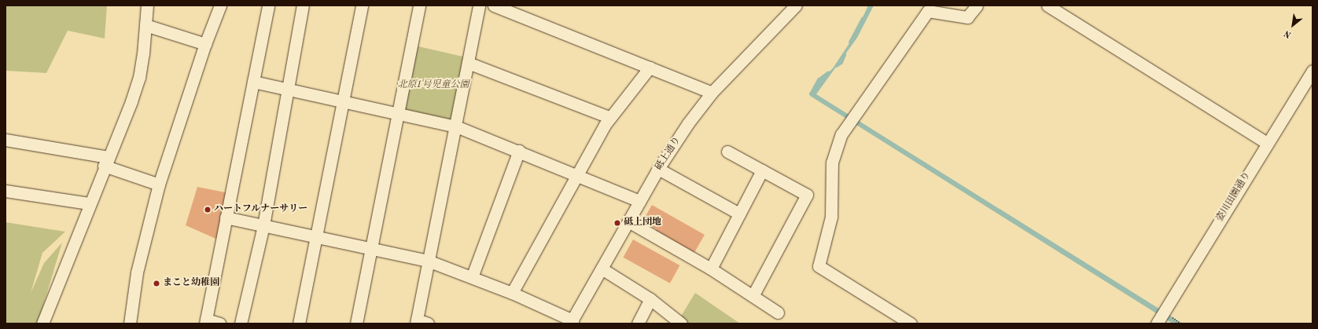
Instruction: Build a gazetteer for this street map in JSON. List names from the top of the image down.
{
  "streets": {
    "street": ["砥上通り", "姿川田園通り"]
  },
  "parks": ["北原1号児童公園"],
  "places": ["ハートフルナーサリー", "砥上団地", "まこと幼稚園"],
  "north": "bottom left"
}
